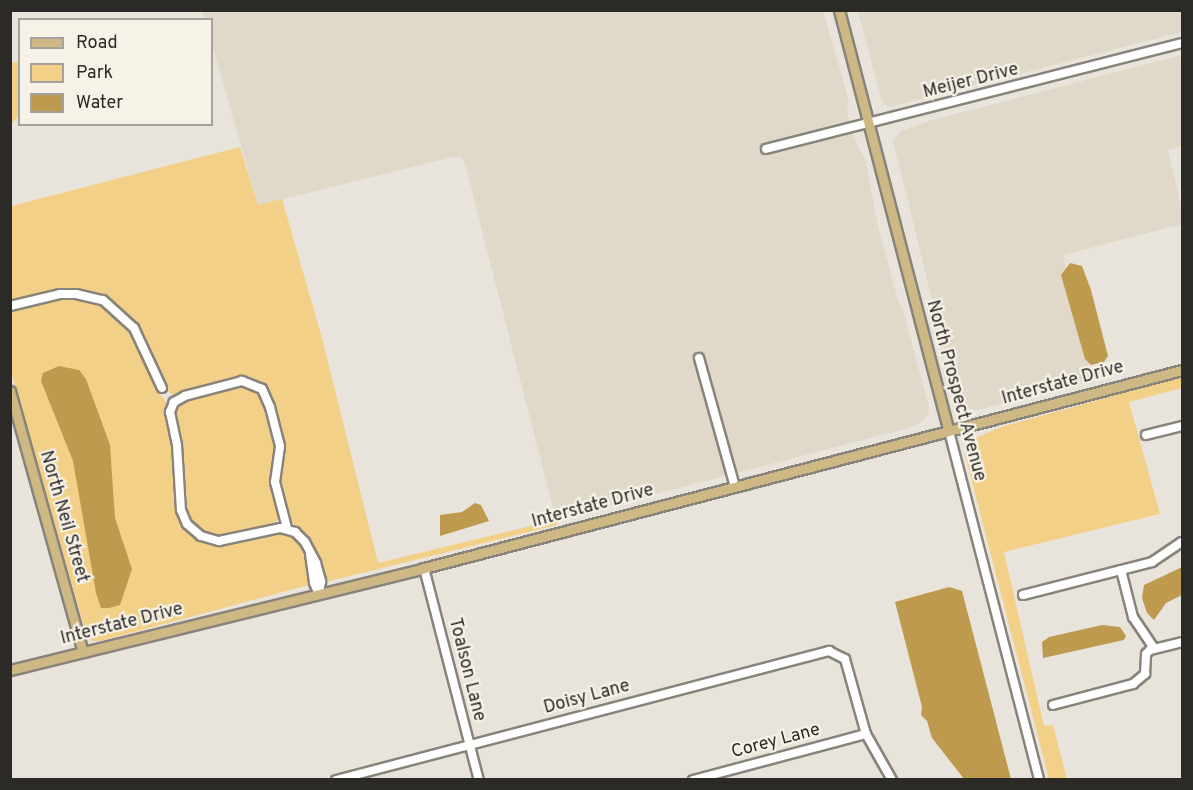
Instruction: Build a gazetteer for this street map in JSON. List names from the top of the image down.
{
  "streets": {
    "main road": ["Interstate Drive", "North Prospect Avenue", "North Neil Street"],
    "street": [
      "Meijer Drive",
      "Toalson Lane",
      "Doisy Lane",
      "Corey Lane"
    ]
  },
  "crossings": [
    ["Meijer Drive", "North Prospect Avenue"],
    ["Interstate Drive", "North Prospect Avenue"],
    ["Interstate Drive", "North Neil Street"],
    ["Interstate Drive", "Toalson Lane"],
    ["Toalson Lane", "Doisy Lane"],
    ["Doisy Lane", "Corey Lane"]
  ],
  "legend": ["Road", "Park", "Water"]
}
